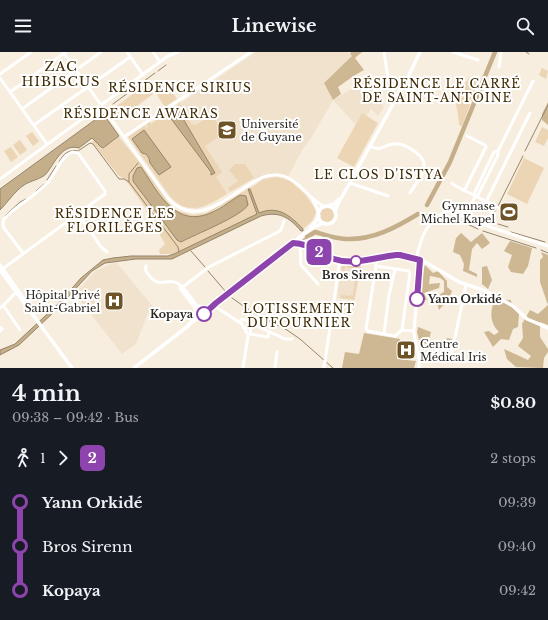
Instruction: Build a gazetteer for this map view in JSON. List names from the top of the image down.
{
  "districts": [
    "ZAC HIBISCUS",
    "RÉSIDENCE LE CARRÉ DE SAINT-ANTOINE",
    "RÉSIDENCE SIRIUS",
    "RÉSIDENCE AWARAS",
    "LE CLOS D'ISTYA",
    "RÉSIDENCE LES FLORILÈGES",
    "LOTISSEMENT DUFOURNIER"
  ],
  "places": {
    "school or university": ["Université de Guyane"],
    "sports": ["Gymnase Michel Kapel"],
    "other": ["Bros Sirenn", "Yann Orkidé", "Kopaya"],
    "hospital": ["Hôpital Privé Saint-Gabriel", "Centre Médical Iris"]
  },
  "lines": ["bus line 2"],
  "page": {
    "header": "Linewise",
    "on_map": "2",
    "heading": ["4 min", "09:38 – 09:42 · Bus", "$0.80"],
    "legs": ["1", "2", "2 stops"],
    "list": [
      {
        "name": "Yann Orkidé",
        "value": "09:39"
      },
      {
        "name": "Bros Sirenn",
        "value": "09:40"
      },
      {
        "name": "Kopaya",
        "value": "09:42"
      }
    ]
  }
}
